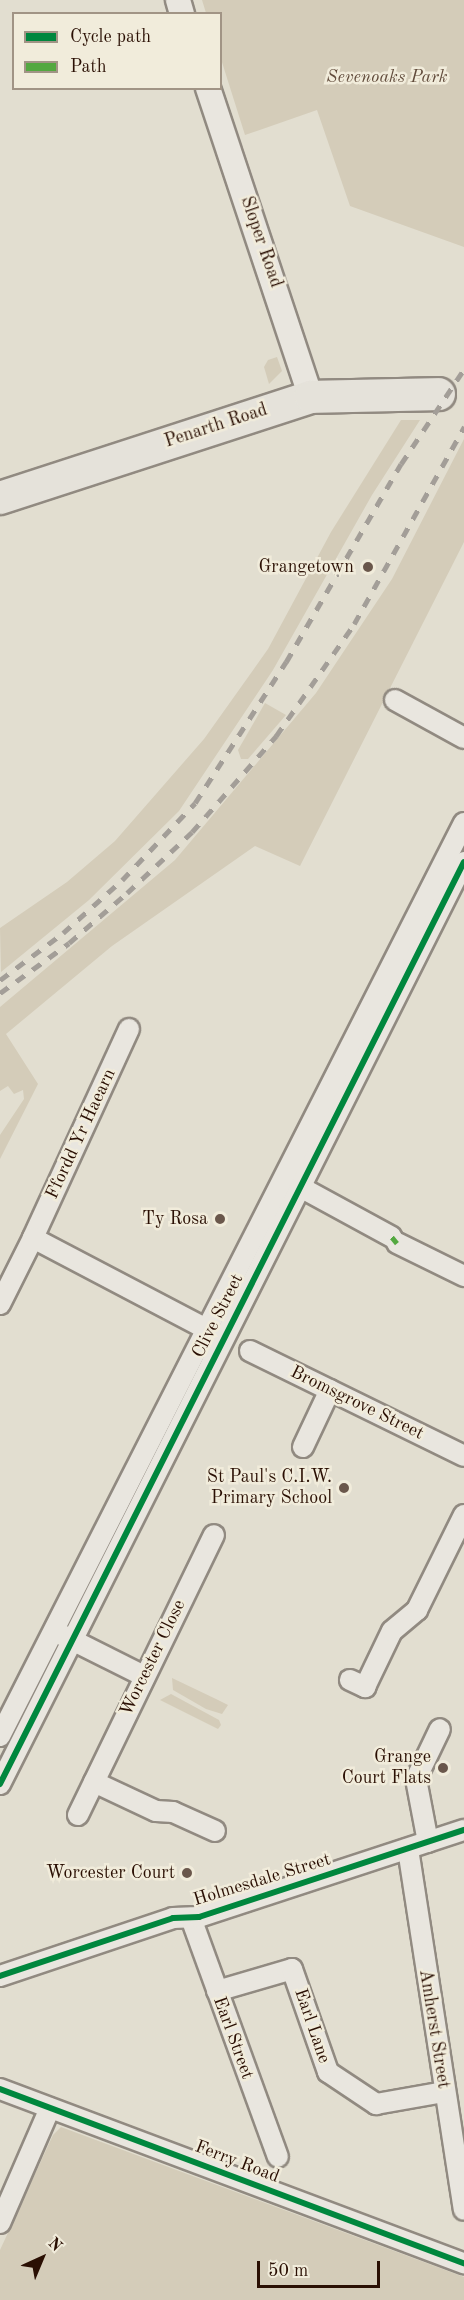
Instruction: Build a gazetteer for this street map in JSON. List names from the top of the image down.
{
  "streets": {
    "main road": ["Penarth Road"],
    "street": [
      "Sloper Road",
      "Ffordd Yr Haearn",
      "Clive Street",
      "Bromsgrove Street",
      "Worcester Close",
      "Holmesdale Street",
      "Earl Lane",
      "Amherst Street",
      "Earl Street",
      "Ferry Road"
    ]
  },
  "crossings": [
    ["Sloper Road", "Penarth Road"],
    ["Holmesdale Street", "Amherst Street"],
    ["Holmesdale Street", "Earl Street"],
    ["Earl Lane", "Amherst Street"],
    ["Earl Lane", "Earl Street"]
  ],
  "parks": ["Sevenoaks Park"],
  "places": [
    "Grangetown",
    "Ty Rosa",
    "St Paul's C.I.W. Primary School",
    "Grange Court Flats",
    "Worcester Court"
  ],
  "legend": ["Cycle path", "Path"],
  "scale_bar": "50 m",
  "north": "top right"
}
